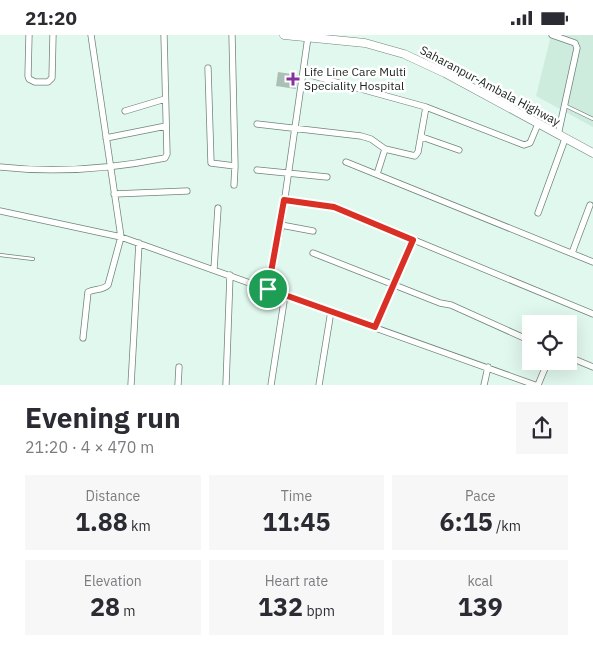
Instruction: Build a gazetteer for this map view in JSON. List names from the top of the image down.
{
  "streets": {
    "main road": ["Saharanpur-Ambala Highway"]
  },
  "places": {
    "health": ["Life Line Care Multi Speciality Hospital"]
  },
  "page": {
    "status": "21:20",
    "heading": ["Evening run", "21:20 · 4 × 470 m"],
    "stats": [
      ["Distance", "1.88 km"],
      ["Time", "11:45"],
      ["Pace", "6:15 /km"],
      ["Elevation", "28 m"],
      ["Heart rate", "132 bpm"],
      ["kcal", "139"]
    ]
  }
}
